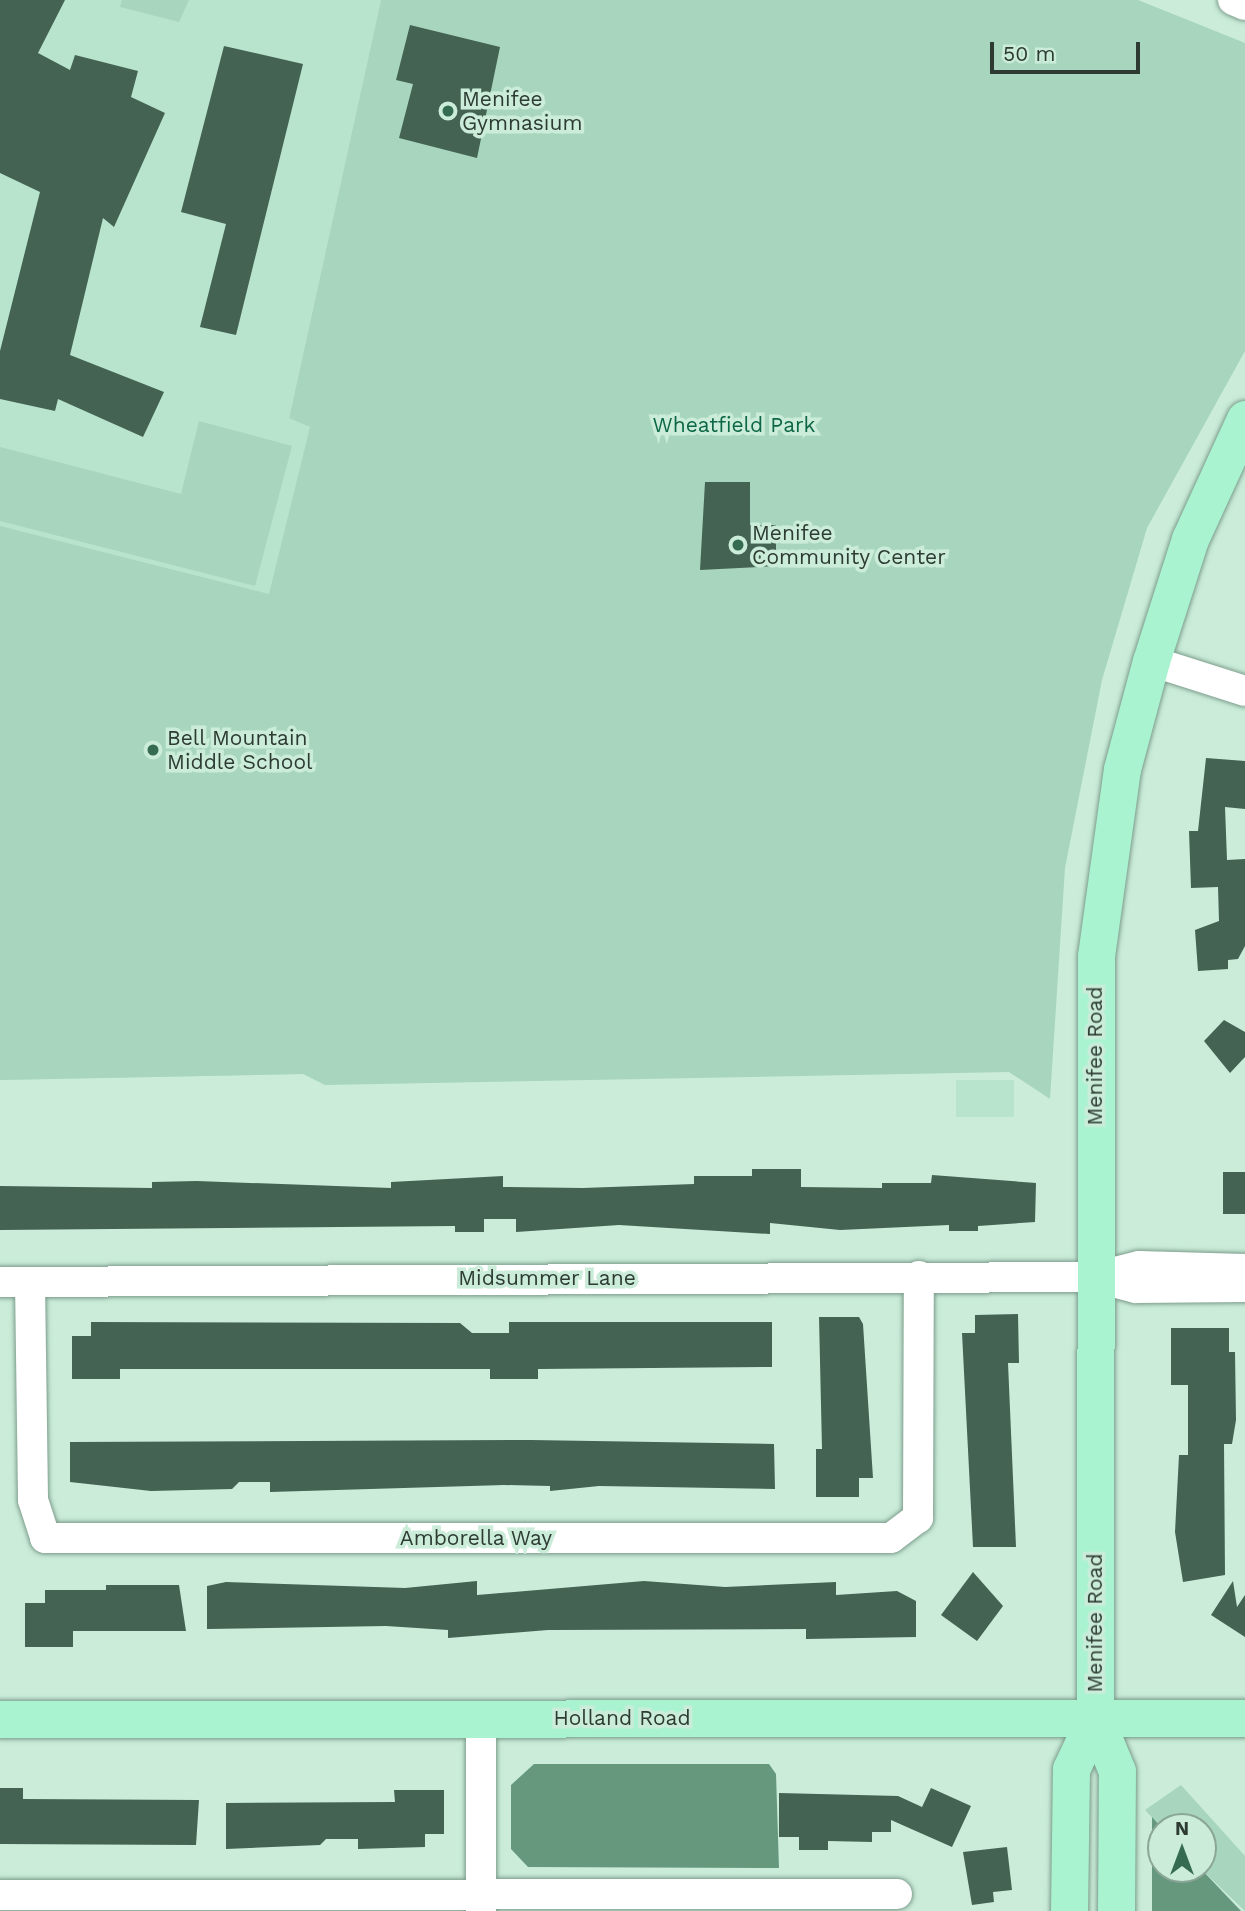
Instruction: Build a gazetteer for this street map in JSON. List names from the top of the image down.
{
  "streets": {
    "main road": ["Menifee Road", "Holland Road"],
    "street": ["Midsummer Lane", "Amborella Way"]
  },
  "crossings": [
    ["Menifee Road", "Midsummer Lane"],
    ["Menifee Road", "Holland Road"],
    ["Midsummer Lane", "Amborella Way"]
  ],
  "parks": ["Wheatfield Park"],
  "places": ["Menifee Gymnasium", "Menifee Community Center", "Bell Mountain Middle School"],
  "scale_bar": "50 m",
  "north": "top"
}
